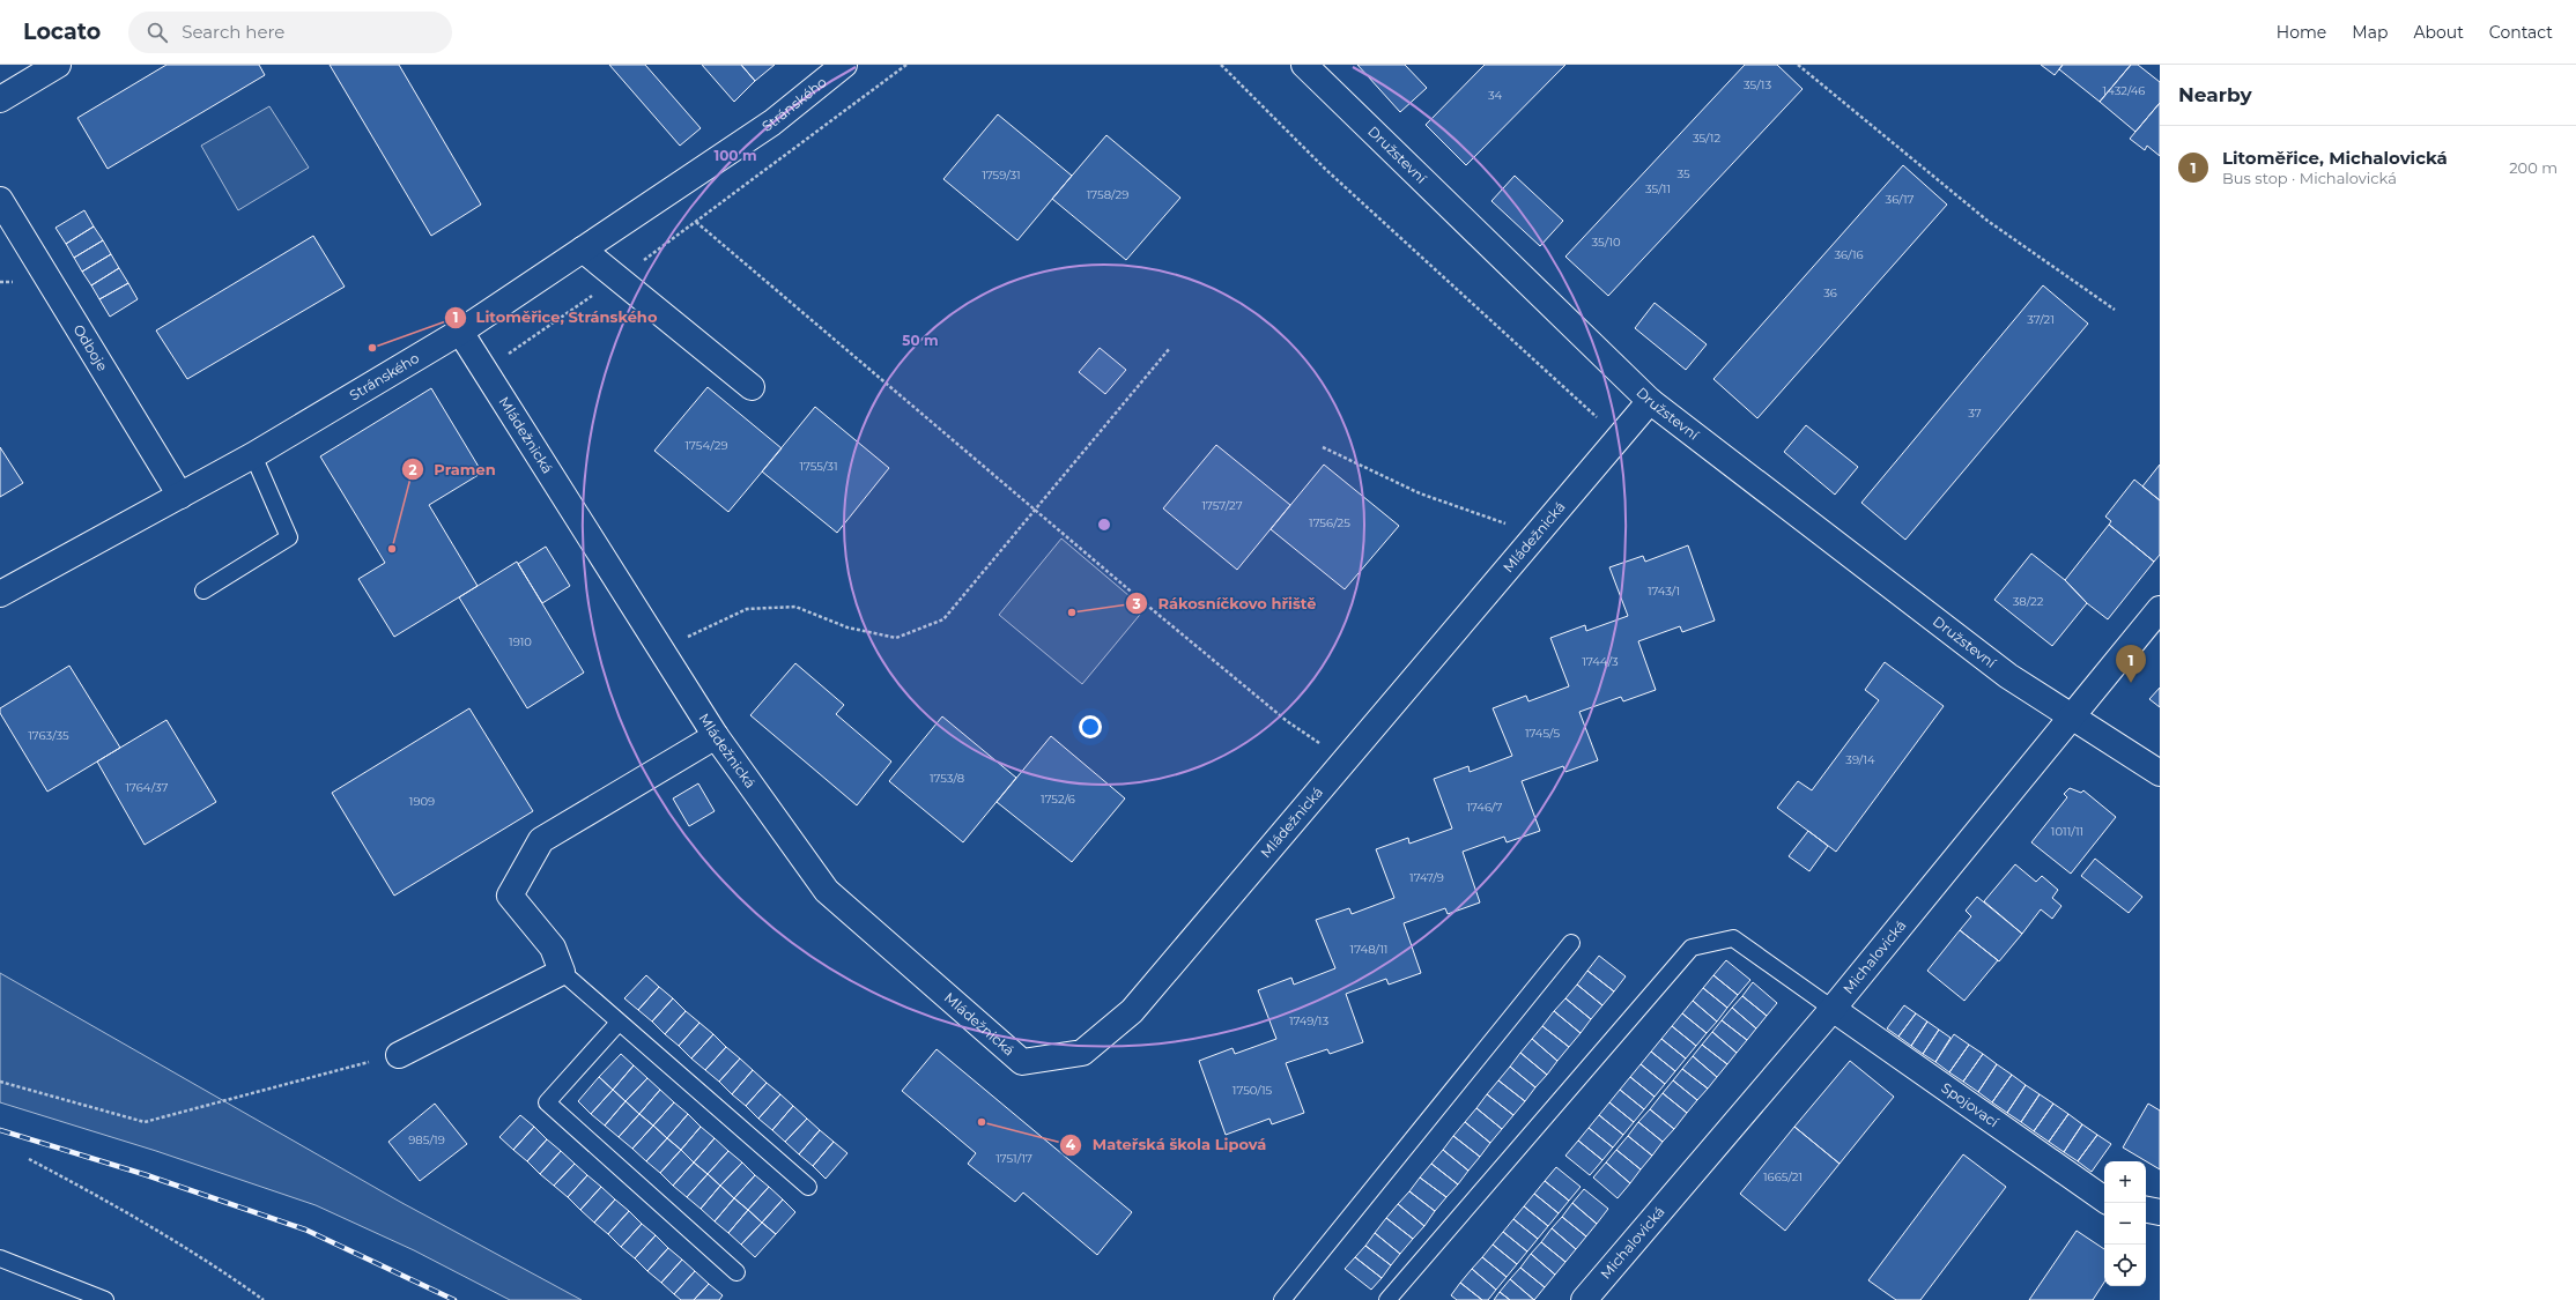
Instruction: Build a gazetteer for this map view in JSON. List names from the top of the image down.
{
  "streets": {
    "street": [
      "Stránského",
      "Družstevní",
      "Odboje",
      "Mládežnická",
      "Michalovická",
      "Spojovací"
    ]
  },
  "crossings": [
    ["Stránského", "Odboje"],
    ["Stránského", "Mládežnická"],
    ["Družstevní", "Mládežnická"],
    ["Družstevní", "Michalovická"],
    ["Michalovická", "Spojovací"]
  ],
  "places": [
    "Litoměřice, Stránského",
    "Pramen",
    "Rákosníčkovo hřiště",
    "Mateřská škola Lipová"
  ],
  "house_numbers": [
    "35/13",
    "1432/46",
    "34",
    "35/12",
    "35",
    "1759/31",
    "35/11",
    "1758/29",
    "36/17",
    "35/10",
    "36/16",
    "36",
    "37/21",
    "37",
    "1754/29",
    "1755/31",
    "1757/27",
    "1756/25",
    "1743/1",
    "38/22",
    "1910",
    "1744/3",
    "1745/5",
    "1763/35",
    "39/14",
    "1753/8",
    "1764/37",
    "1752/6",
    "1909",
    "1746/7",
    "1011/11",
    "1747/9",
    "1748/11",
    "1749/13",
    "1750/15",
    "985/19",
    "1751/17",
    "1665/21"
  ],
  "page": {
    "header": "Locato",
    "search": "Search here",
    "nav": [
      "Home",
      "Map",
      "About",
      "Contact"
    ],
    "heading": "Nearby",
    "list": [
      {
        "mark": "1",
        "name": "Litoměřice, Michalovická",
        "note": "Bus stop · Michalovická",
        "value": "200 m"
      }
    ],
    "pins": "1",
    "map_buttons": ["+", "−"]
  },
  "rings": ["100 m", "50 m"]
}
